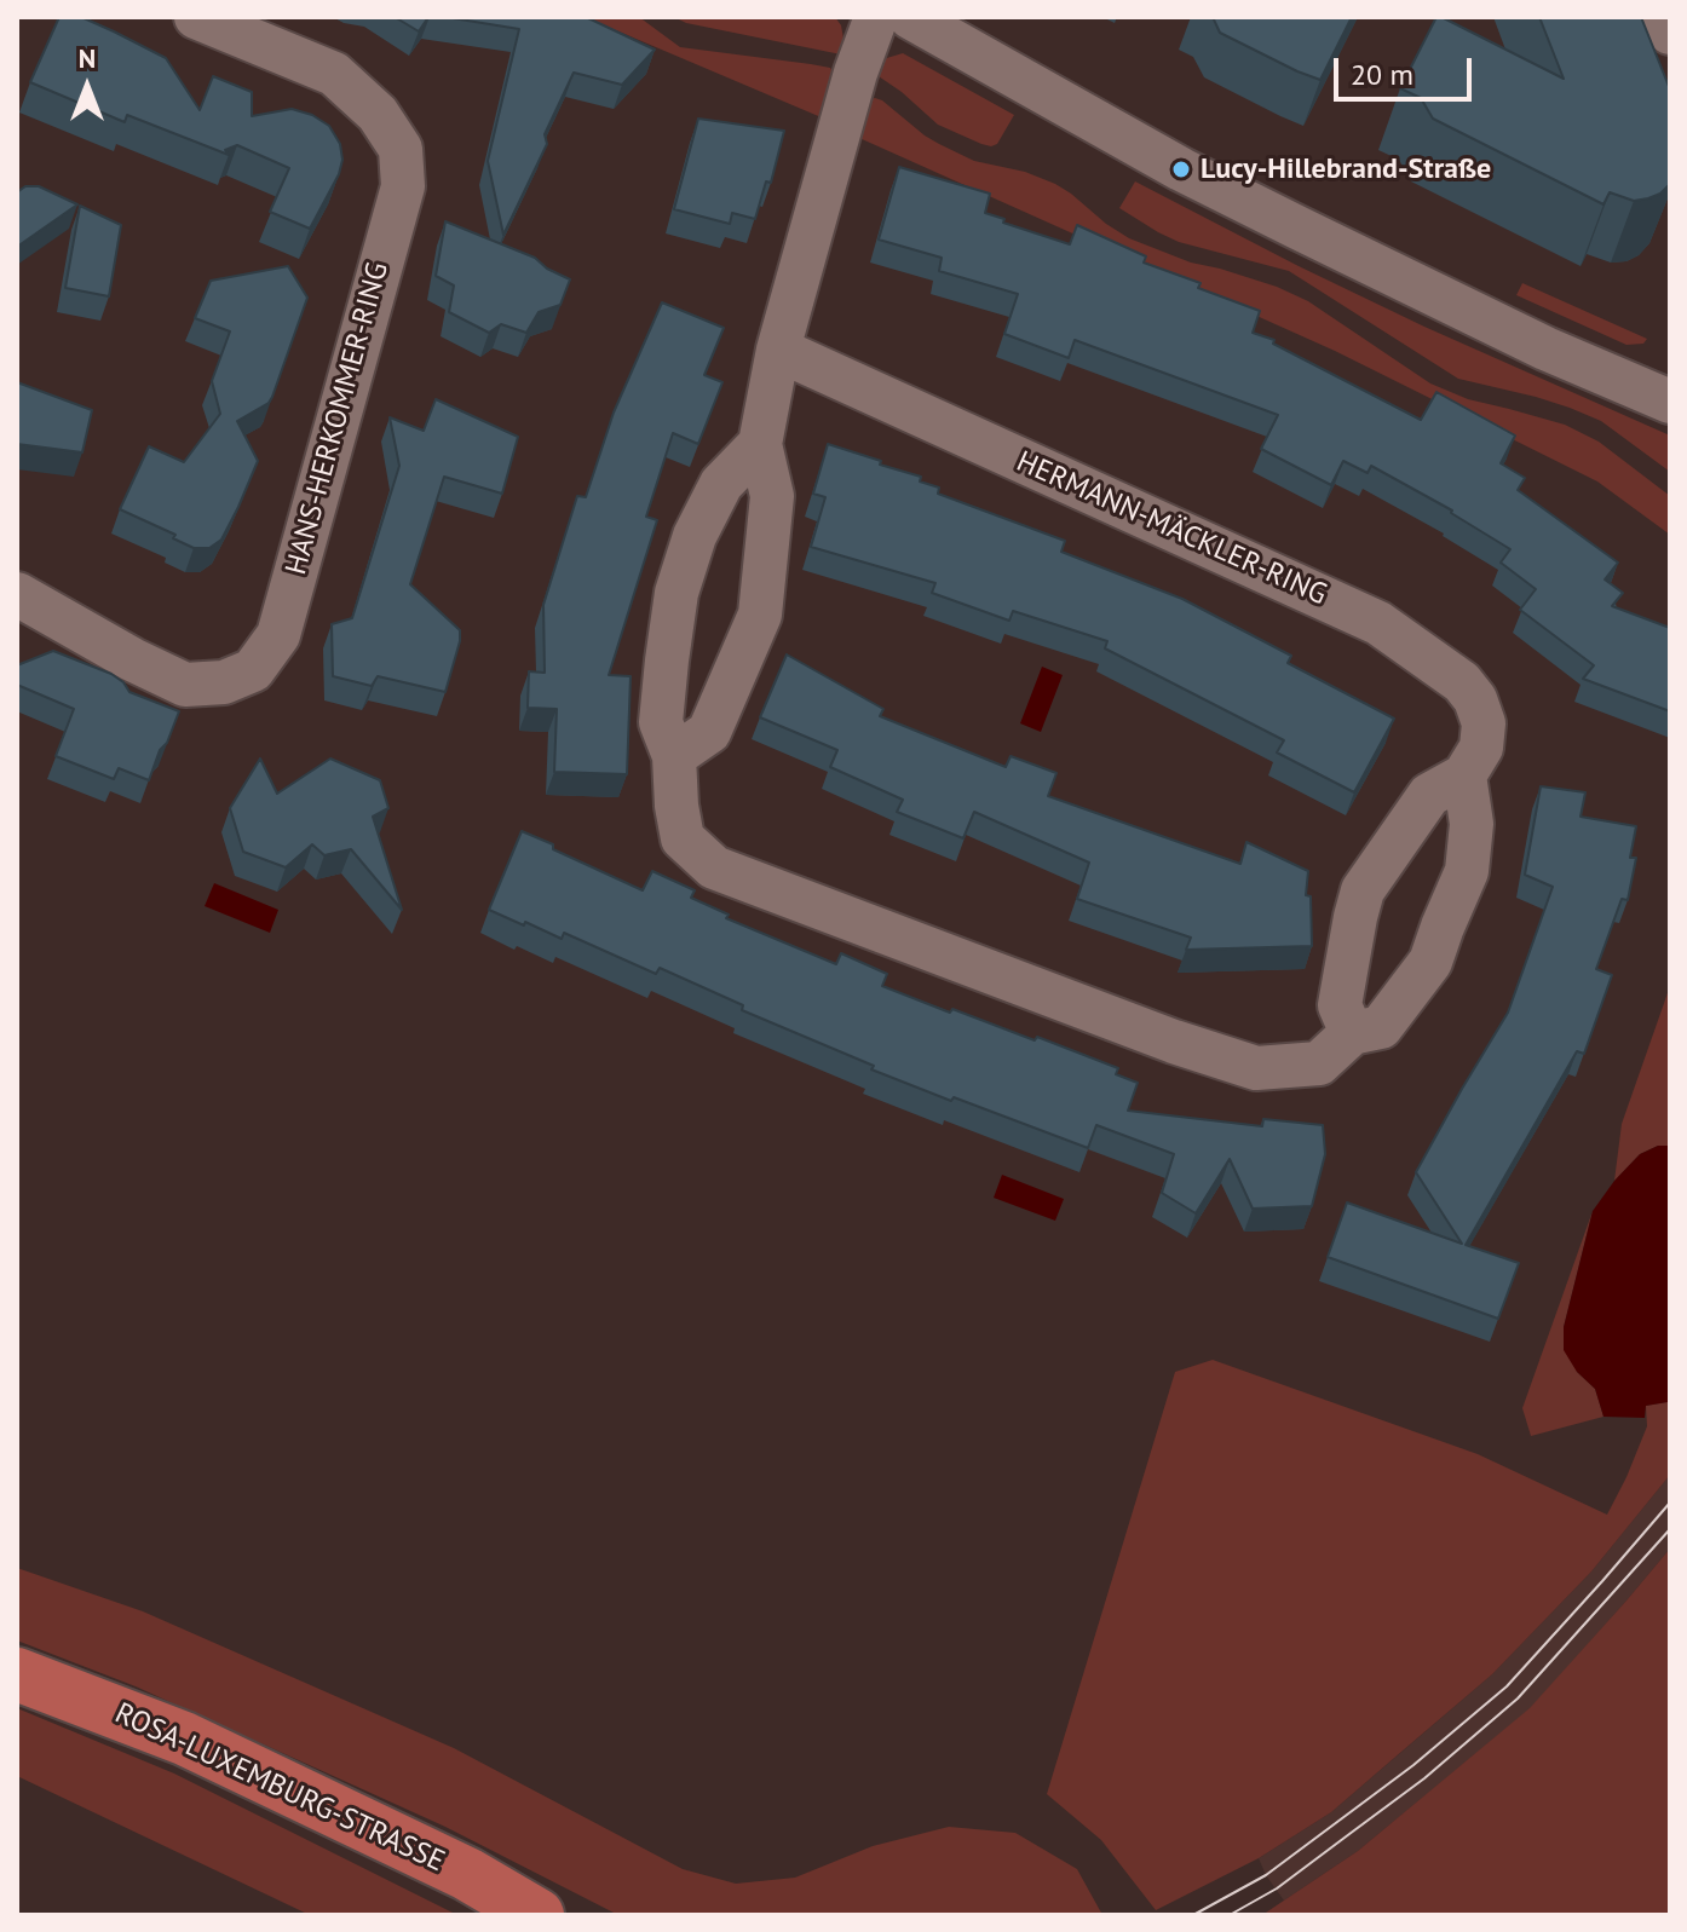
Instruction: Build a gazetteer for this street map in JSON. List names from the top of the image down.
{
  "streets": {
    "main road": ["ROSA-LUXEMBURG-STRASSE"],
    "street": ["HANS-HERKOMMER-RING", "HERMANN-MÄCKLER-RING"]
  },
  "places": ["Lucy-Hillebrand-Straße"],
  "scale_bar": "20 m",
  "north": "top"
}
